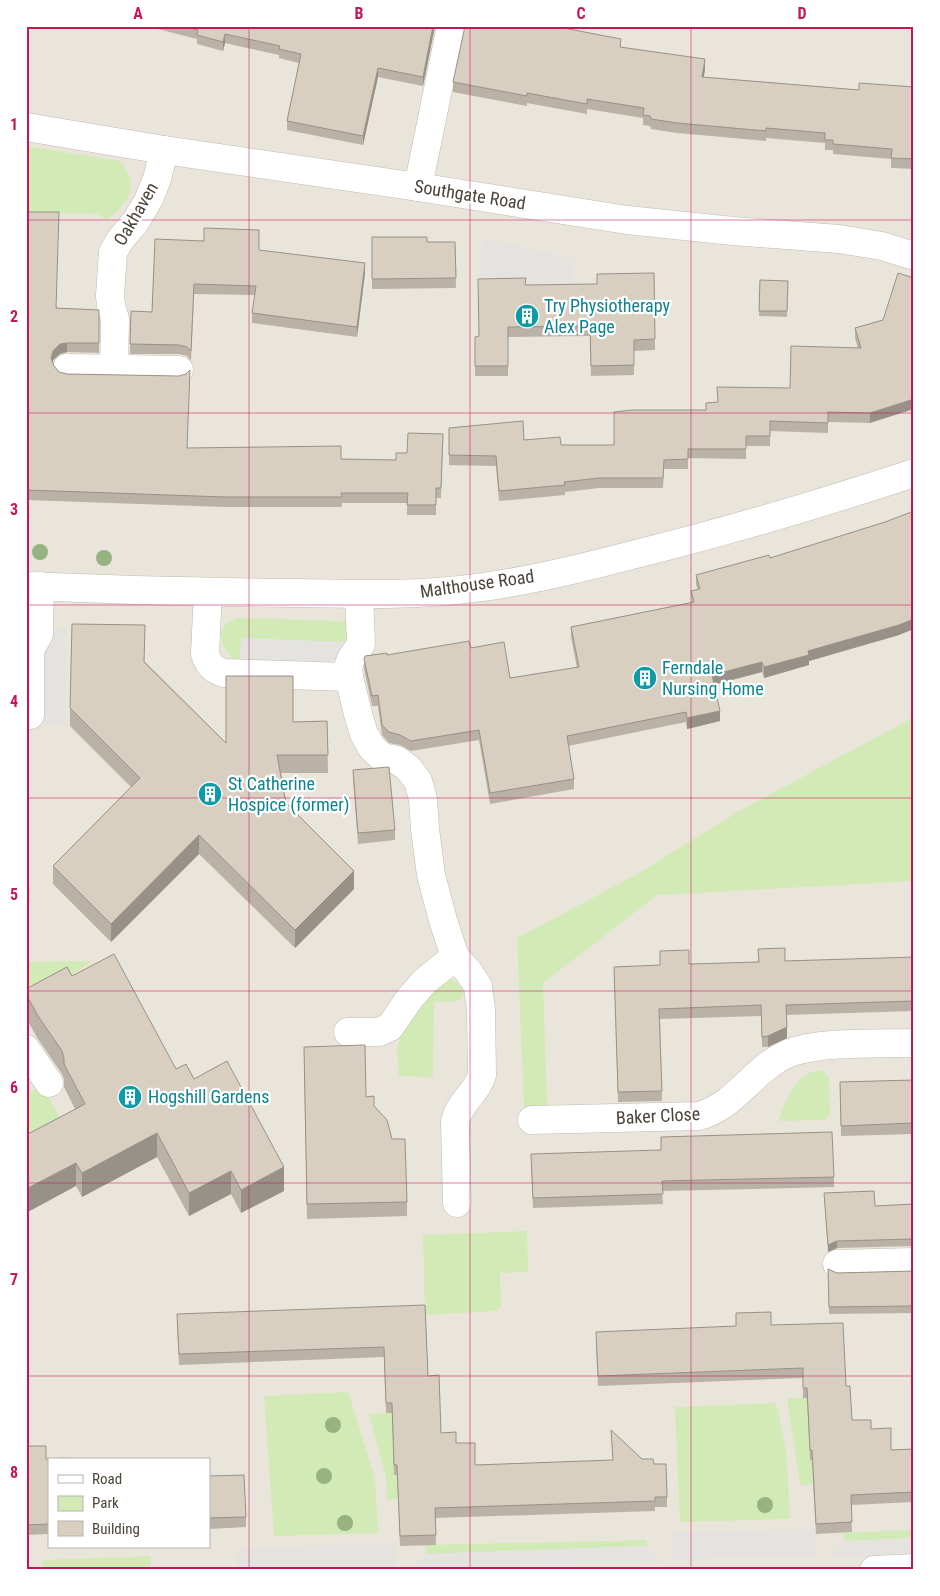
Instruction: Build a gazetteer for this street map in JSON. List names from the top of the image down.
{
  "streets": {
    "street": [
      "Southgate Road",
      "Oakhaven",
      "Malthouse Road",
      "Baker Close"
    ]
  },
  "crossings": [
    ["Southgate Road", "Oakhaven"]
  ],
  "places": {
    "building": [
      "Try Physiotherapy Alex Page",
      "Ferndale Nursing Home",
      "St Catherine Hospice (former)",
      "Hogshill Gardens"
    ]
  },
  "legend": ["Road", "Park", "Building"],
  "grid": {
    "columns": [
      "A",
      "B",
      "C",
      "D"
    ],
    "rows": [
      "1",
      "2",
      "3",
      "4",
      "5",
      "6",
      "7",
      "8"
    ]
  }
}
